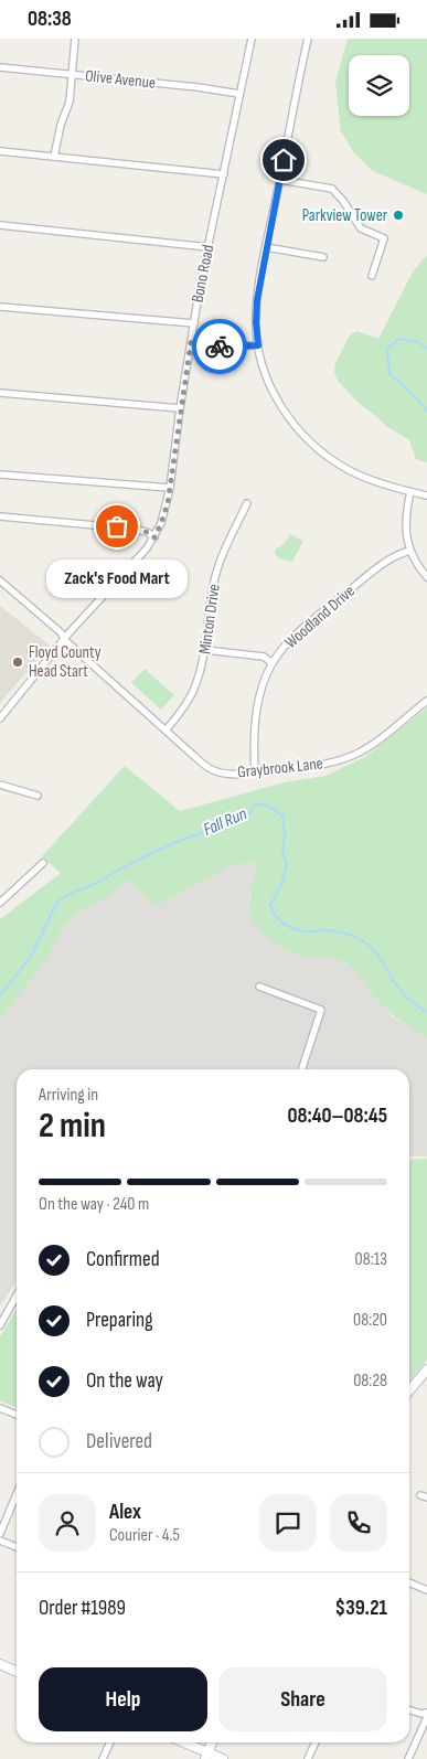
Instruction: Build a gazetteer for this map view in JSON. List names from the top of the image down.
{
  "streets": {
    "street": [
      "Olive Avenue",
      "Bono Road",
      "Woodland Drive",
      "Minton Drive",
      "Graybrook Lane"
    ]
  },
  "crossings": [
    ["Olive Avenue", "Bono Road"],
    ["Bono Road", "Graybrook Lane"],
    ["Woodland Drive", "Graybrook Lane"],
    ["Minton Drive", "Graybrook Lane"]
  ],
  "water": ["Fall Run"],
  "places": ["Parkview Tower", "Zack's Food Mart", "Floyd County Head Start"],
  "page": {
    "status": "08:38",
    "bubble": "Zack's Food Mart",
    "heading": ["2 min", "Arriving in", "08:40–08:45"],
    "panel": [
      "Alex",
      "Courier · 4.5",
      "Order #1989",
      "$39.21"
    ],
    "bar": "On the way · 240 m",
    "list": [
      ["Confirmed", "08:13"],
      ["Preparing", "08:20"],
      ["On the way", "08:28"],
      "Delivered"
    ],
    "buttons": ["Help", "Share"]
  }
}
